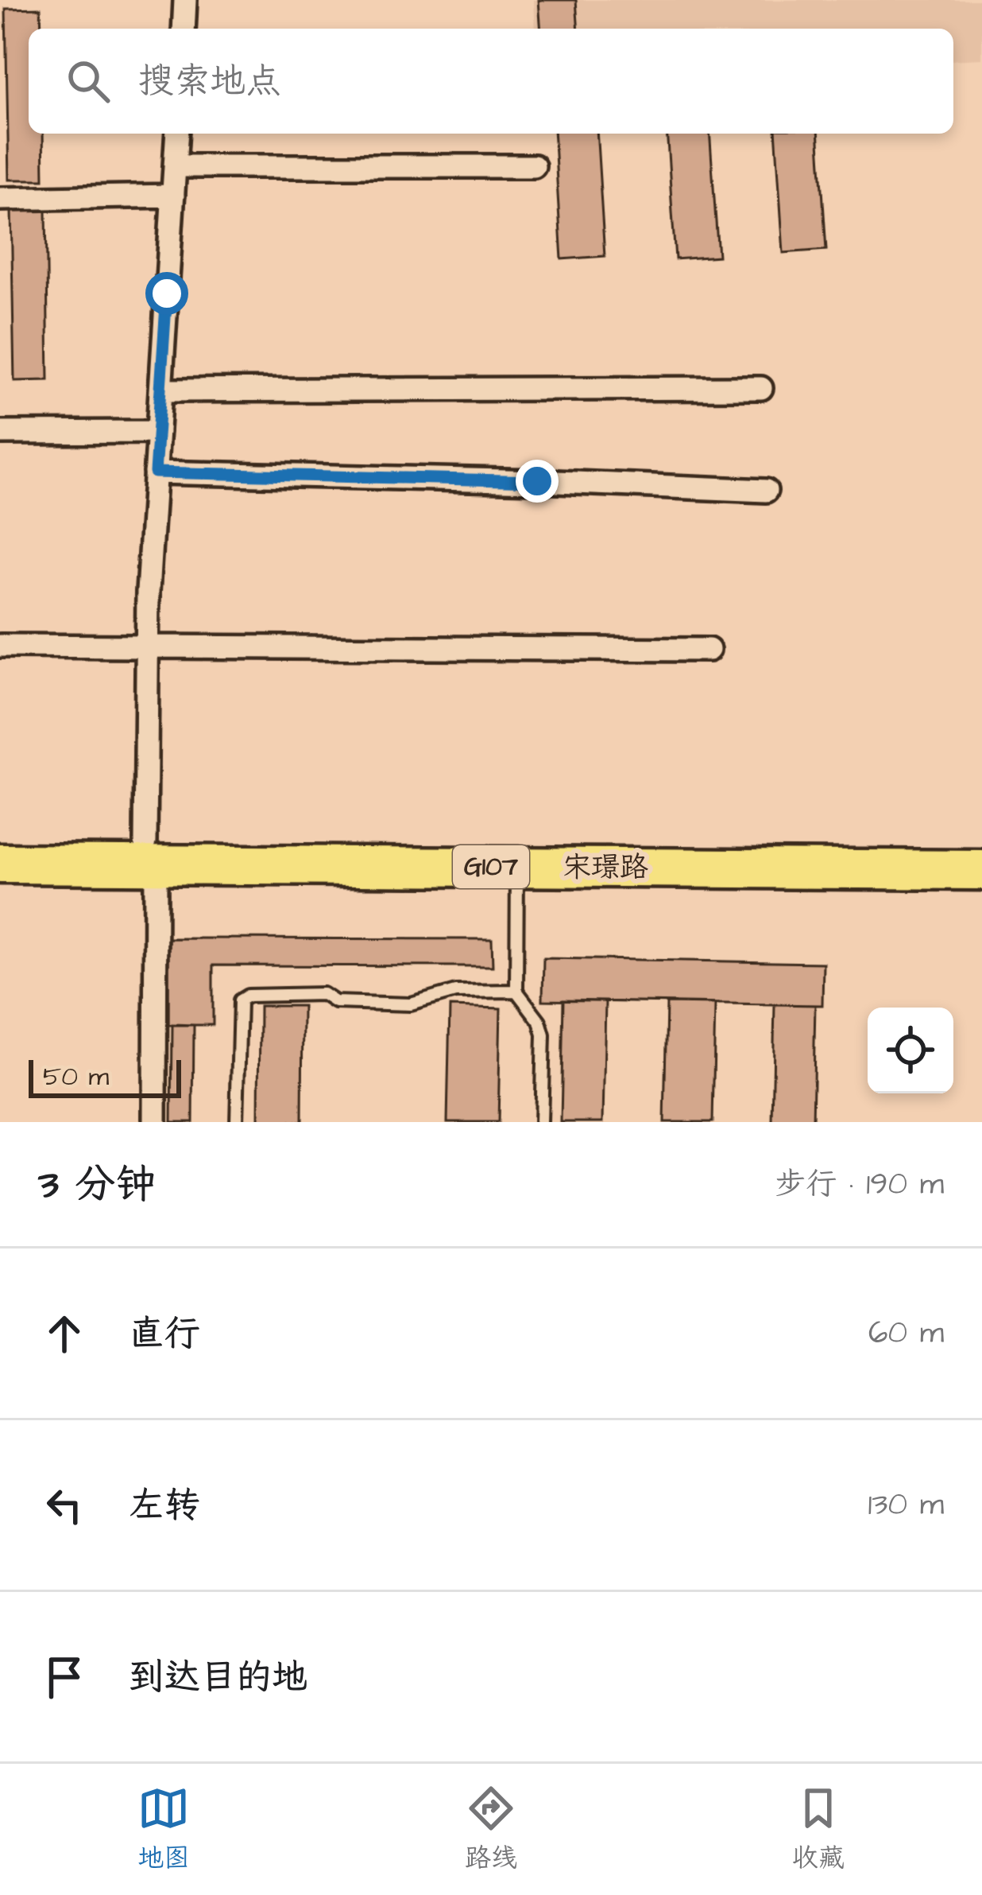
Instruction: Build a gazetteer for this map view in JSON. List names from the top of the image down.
{
  "streets": {
    "highway": ["G107", "宋璟路"]
  },
  "scale_bar": "50 m",
  "page": {
    "search": "搜索地点",
    "scale": "50 m",
    "heading": ["3 分钟", "步行 · 190 m"],
    "list": [
      ["直行", "60 m"],
      ["左转", "130 m"],
      "到达目的地"
    ],
    "nav": ["地图", "路线", "收藏"]
  }
}
